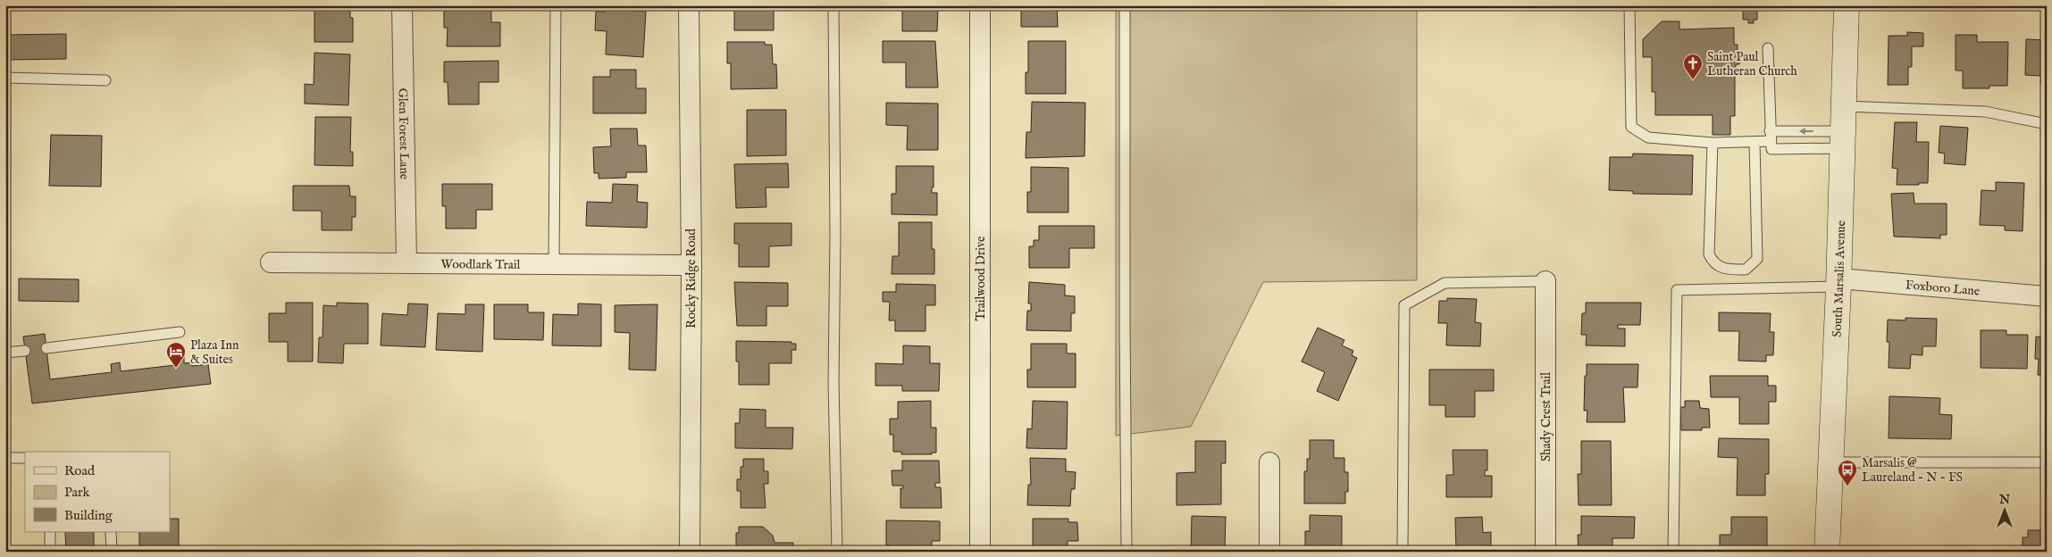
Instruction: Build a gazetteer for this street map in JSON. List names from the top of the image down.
{
  "streets": {
    "street": [
      "Glen Forest Lane",
      "Woodlark Trail",
      "Rocky Ridge Road",
      "Trailwood Drive",
      "South Marsalis Avenue",
      "Foxboro Lane",
      "Shady Crest Trail"
    ]
  },
  "crossings": [
    ["Glen Forest Lane", "Woodlark Trail"],
    ["Woodlark Trail", "Rocky Ridge Road"],
    ["South Marsalis Avenue", "Foxboro Lane"]
  ],
  "places": {
    "church": ["Saint Paul Lutheran Church"],
    "hotel": ["Plaza Inn & Suites"],
    "bus stop": ["Marsalis @ Laureland - N - FS"]
  },
  "legend": ["Road", "Park", "Building"],
  "north": "top"
}
